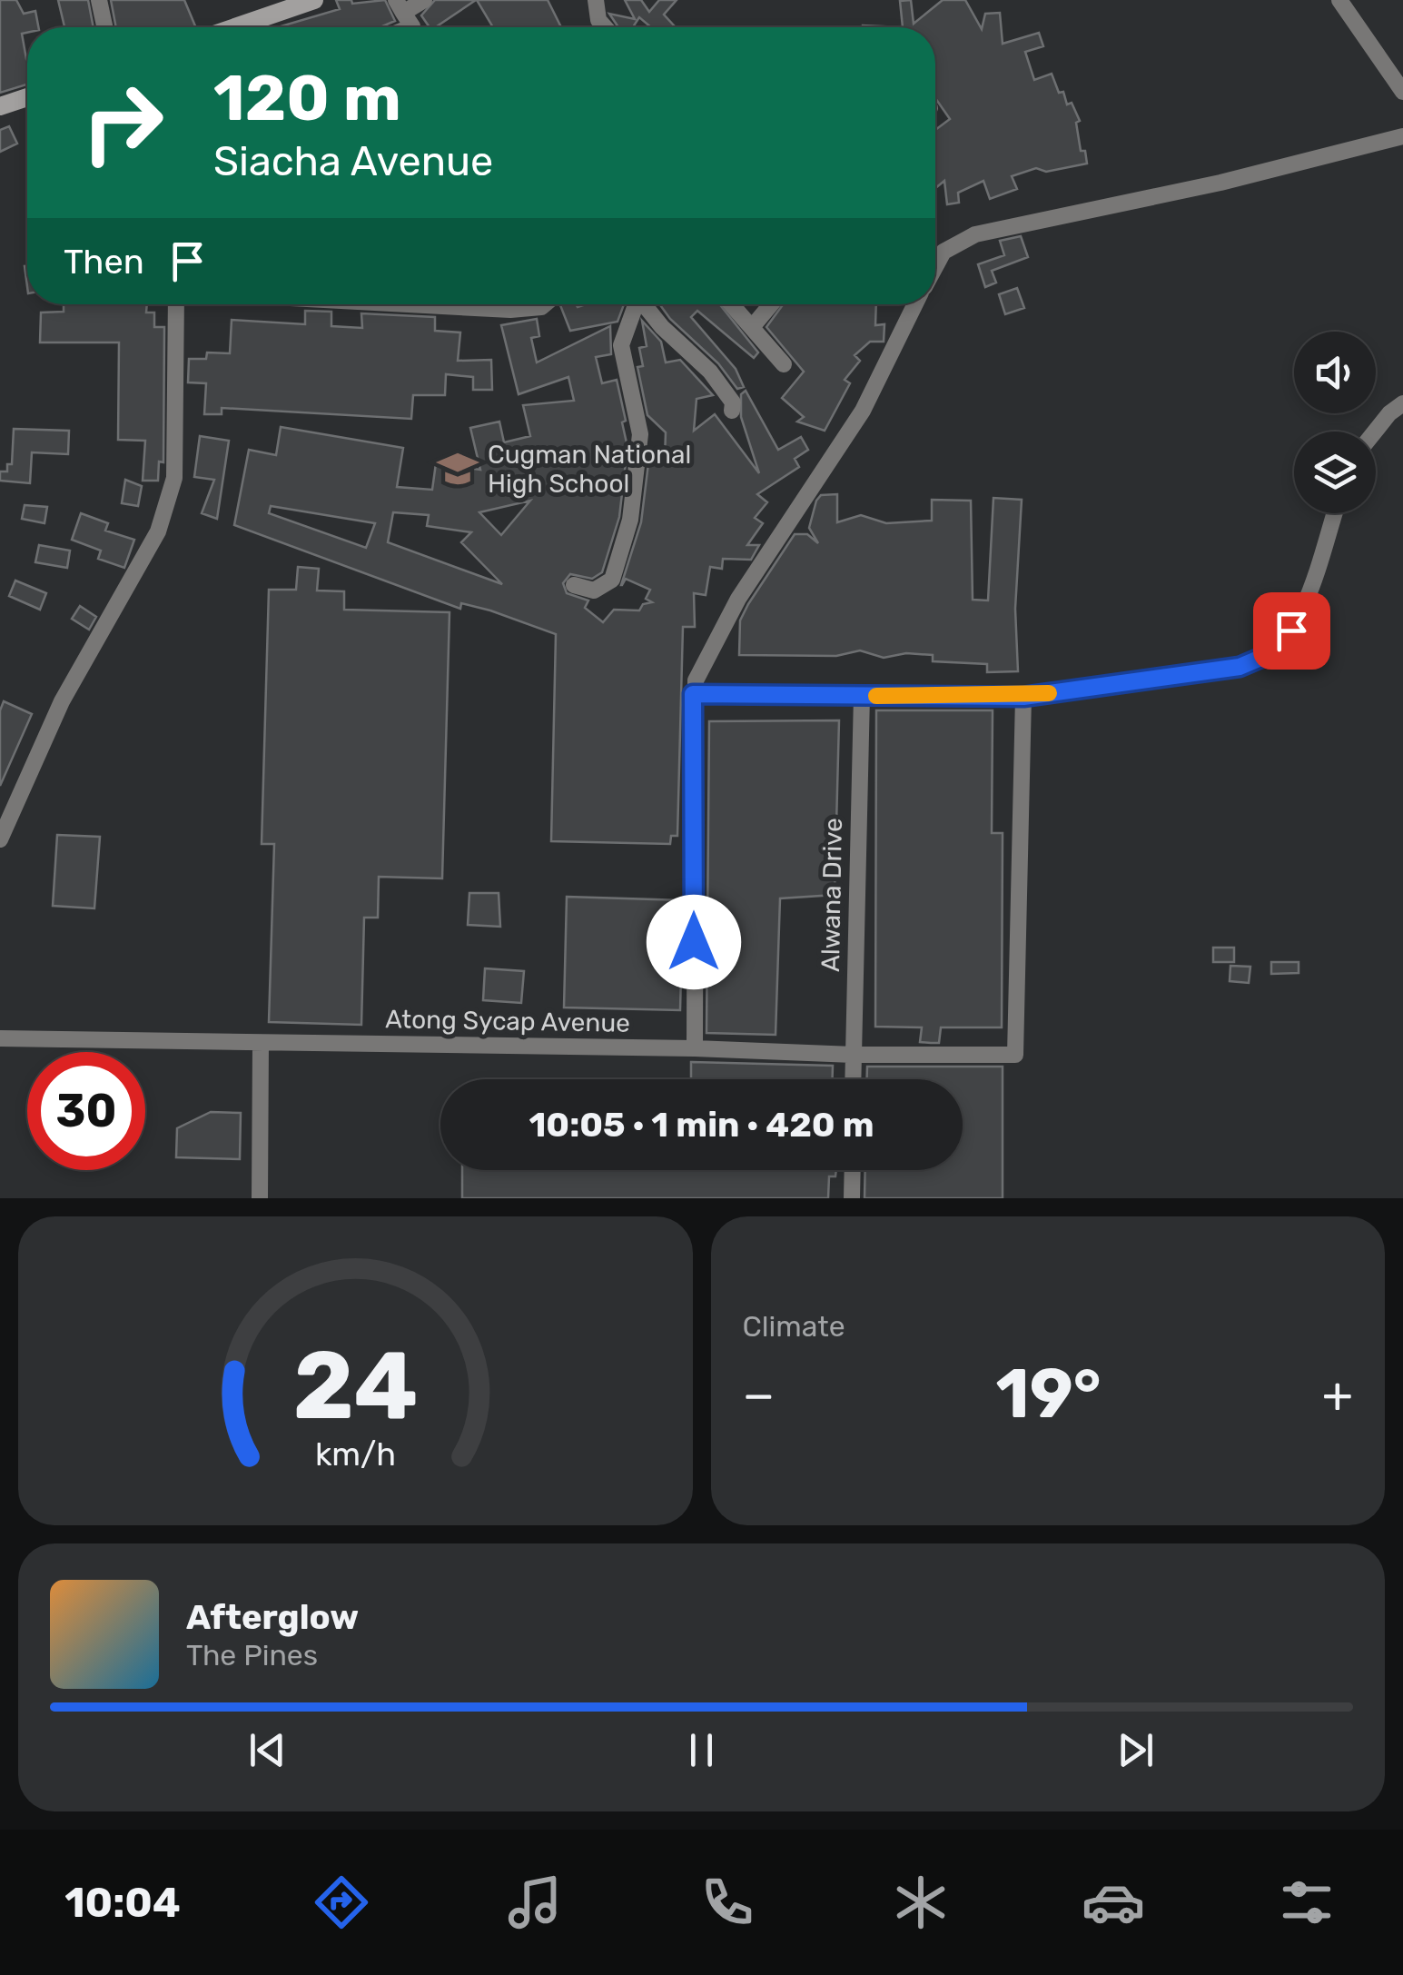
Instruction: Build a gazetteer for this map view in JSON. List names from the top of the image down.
{
  "streets": {
    "street": ["Alwana Drive", "Atong Sycap Avenue"]
  },
  "crossings": [
    ["Alwana Drive", "Atong Sycap Avenue"]
  ],
  "places": {
    "school or university": ["Cugman National High School"]
  },
  "page": {
    "turn": ["120 m", "Siacha Avenue"],
    "then": "Then",
    "limit": "30",
    "trip": "10:05 · 1 min · 420 m",
    "tile": "Climate",
    "heat": ["−", "19°", "+"],
    "song": ["Afterglow", "The Pines"],
    "tabs": "10:04",
    "gauge": ["24", "km/h"]
  }
}
